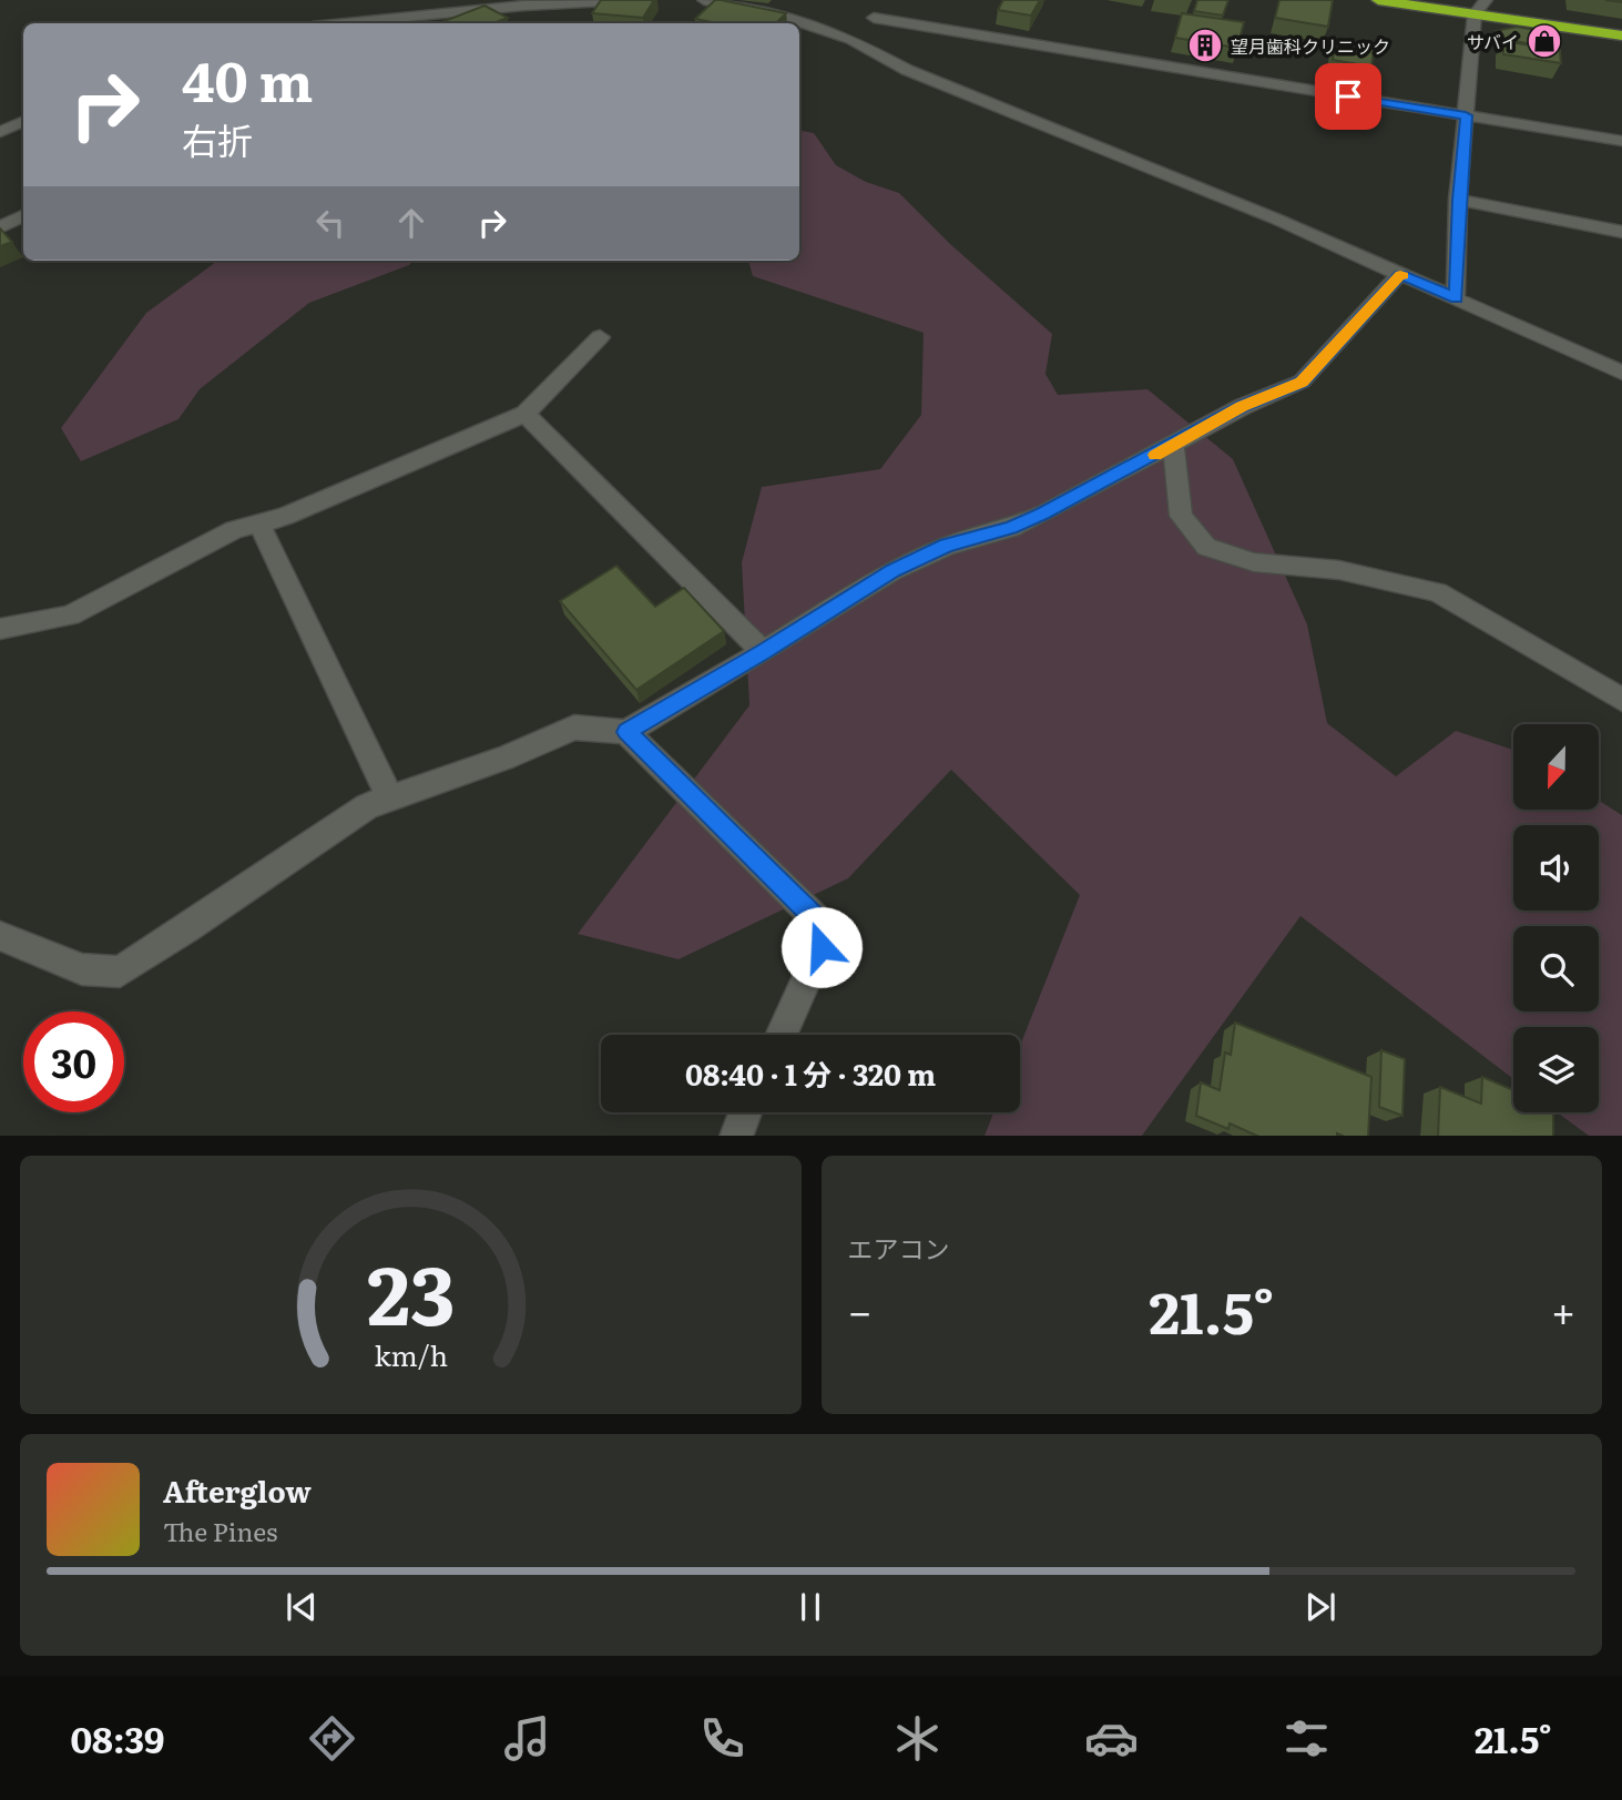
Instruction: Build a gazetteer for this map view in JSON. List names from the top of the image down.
{
  "places": {
    "shop": ["サバイ"],
    "building": ["望月歯科クリニック"]
  },
  "north": "bottom",
  "page": {
    "turn": ["40 m", "右折"],
    "limit": "30",
    "trip": "08:40 · 1 分 · 320 m",
    "tile": "エアコン",
    "heat": ["−", "21.5°", "+"],
    "song": ["Afterglow", "The Pines"],
    "tabs": ["08:39", "21.5°"],
    "gauge": ["23", "km/h"]
  }
}
